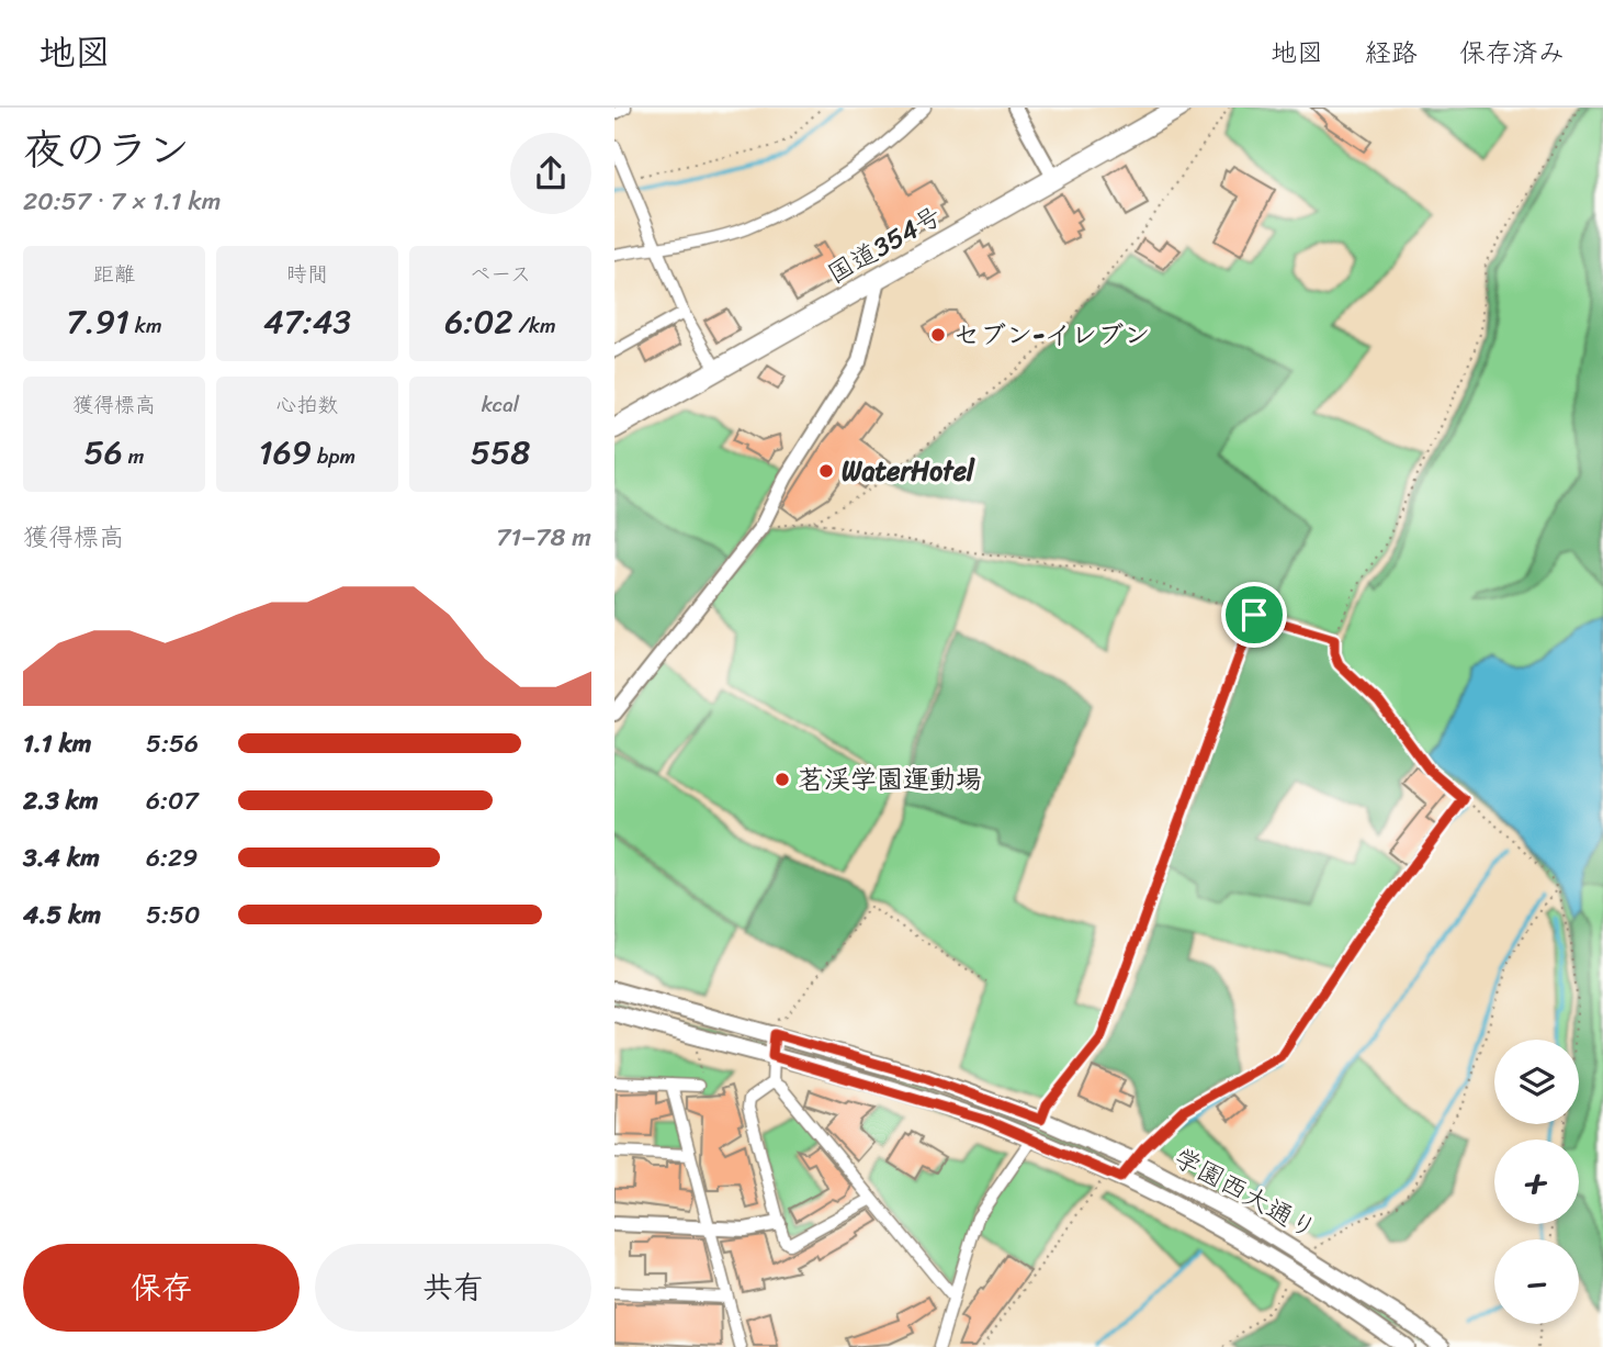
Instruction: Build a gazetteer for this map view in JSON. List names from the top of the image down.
{
  "streets": {
    "highway": ["国道354号"],
    "main road": ["学園西大通り"]
  },
  "places": ["セブン-イレブン", "WaterHotel", "茗渓学園運動場"],
  "page": {
    "header": "地図",
    "nav": ["地図", "経路", "保存済み"],
    "heading": ["夜のラン", "20:57 · 7 × 1.1 km"],
    "stats": [
      ["距離", "7.91 km"],
      ["時間", "47:43"],
      ["ペース", "6:02 /km"],
      ["獲得標高", "56 m"],
      ["心拍数", "169 bpm"],
      ["kcal", "558"]
    ],
    "chart": ["獲得標高", "71–78 m"],
    "list": [
      {
        "name": "1.1 km",
        "note": "5:56"
      },
      {
        "name": "2.3 km",
        "note": "6:07"
      },
      {
        "name": "3.4 km",
        "note": "6:29"
      },
      {
        "name": "4.5 km",
        "note": "5:50"
      }
    ],
    "map_buttons": ["+", "−"],
    "buttons": ["保存", "共有"]
  }
}
